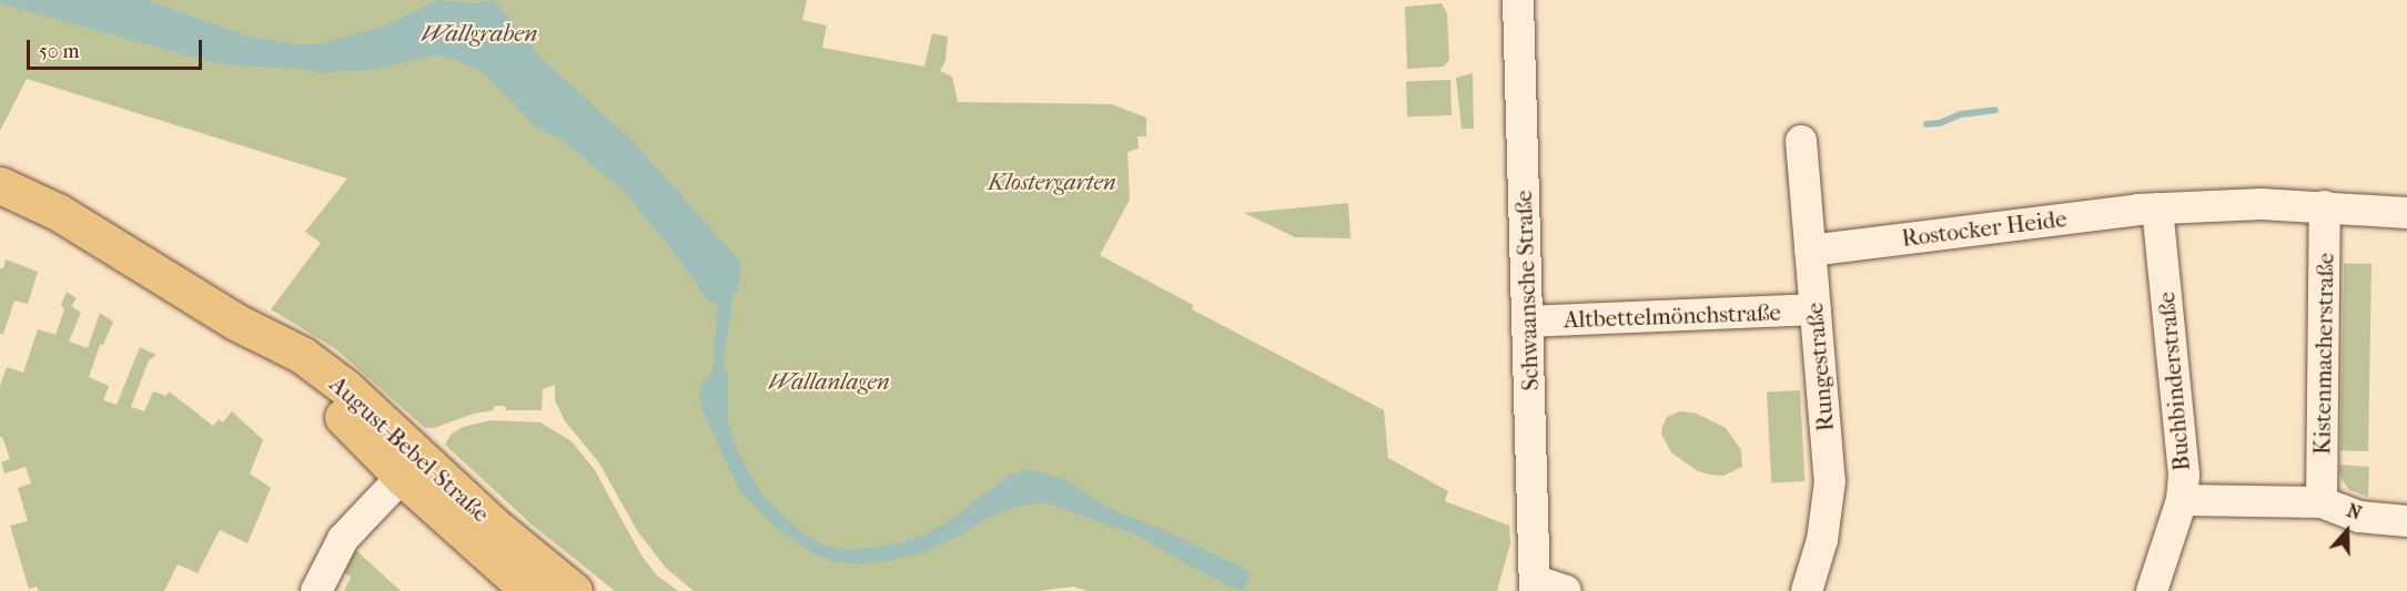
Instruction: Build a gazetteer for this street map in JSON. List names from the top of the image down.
{
  "streets": {
    "main road": ["August-Bebel-Straße"],
    "street": [
      "Rostocker Heide",
      "Schwaansche Straße",
      "Altbettelmönchstraße",
      "Kistenmacherstraße",
      "Rungestraße",
      "Buchbinderstraße"
    ]
  },
  "crossings": [
    ["Rostocker Heide", "Kistenmacherstraße"],
    ["Rostocker Heide", "Rungestraße"],
    ["Rostocker Heide", "Buchbinderstraße"],
    ["Schwaansche Straße", "Altbettelmönchstraße"],
    ["Altbettelmönchstraße", "Rungestraße"]
  ],
  "water": ["Wallgraben"],
  "parks": ["Klostergarten", "Wallanlagen"],
  "scale_bar": "50 m",
  "north": "top"
}
